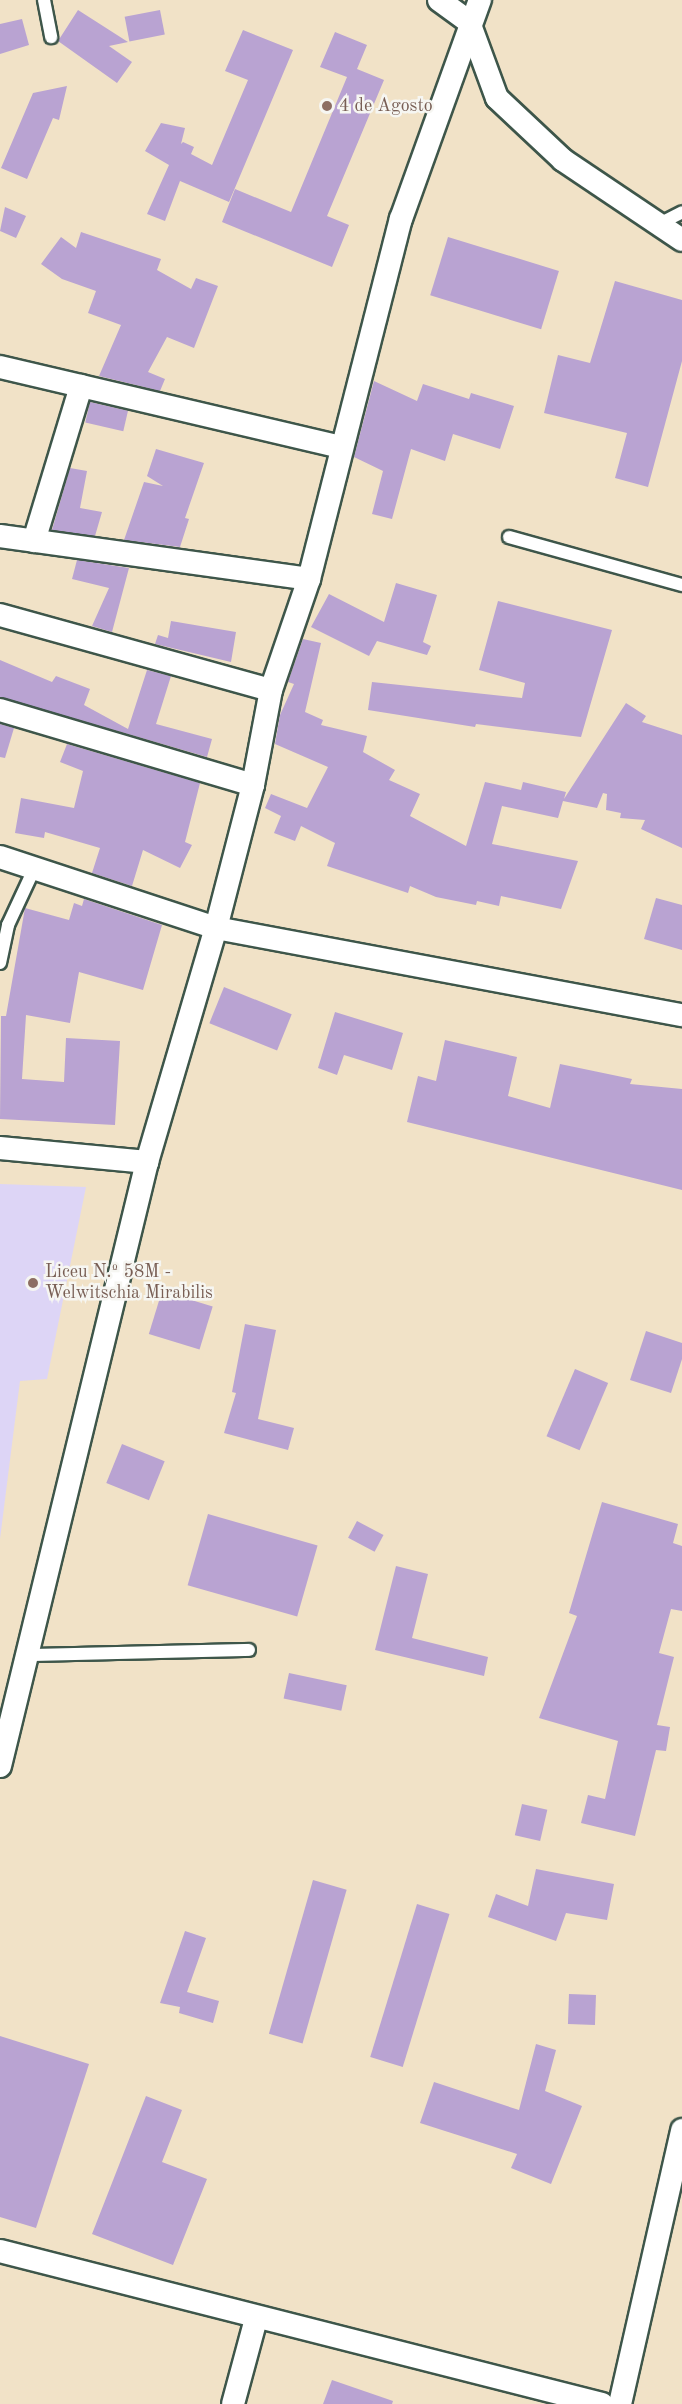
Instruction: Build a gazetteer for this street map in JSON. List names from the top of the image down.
{
  "places": ["4 de Agosto", "Liceu N.º 58M - Welwitschia Mirabilis"]
}
